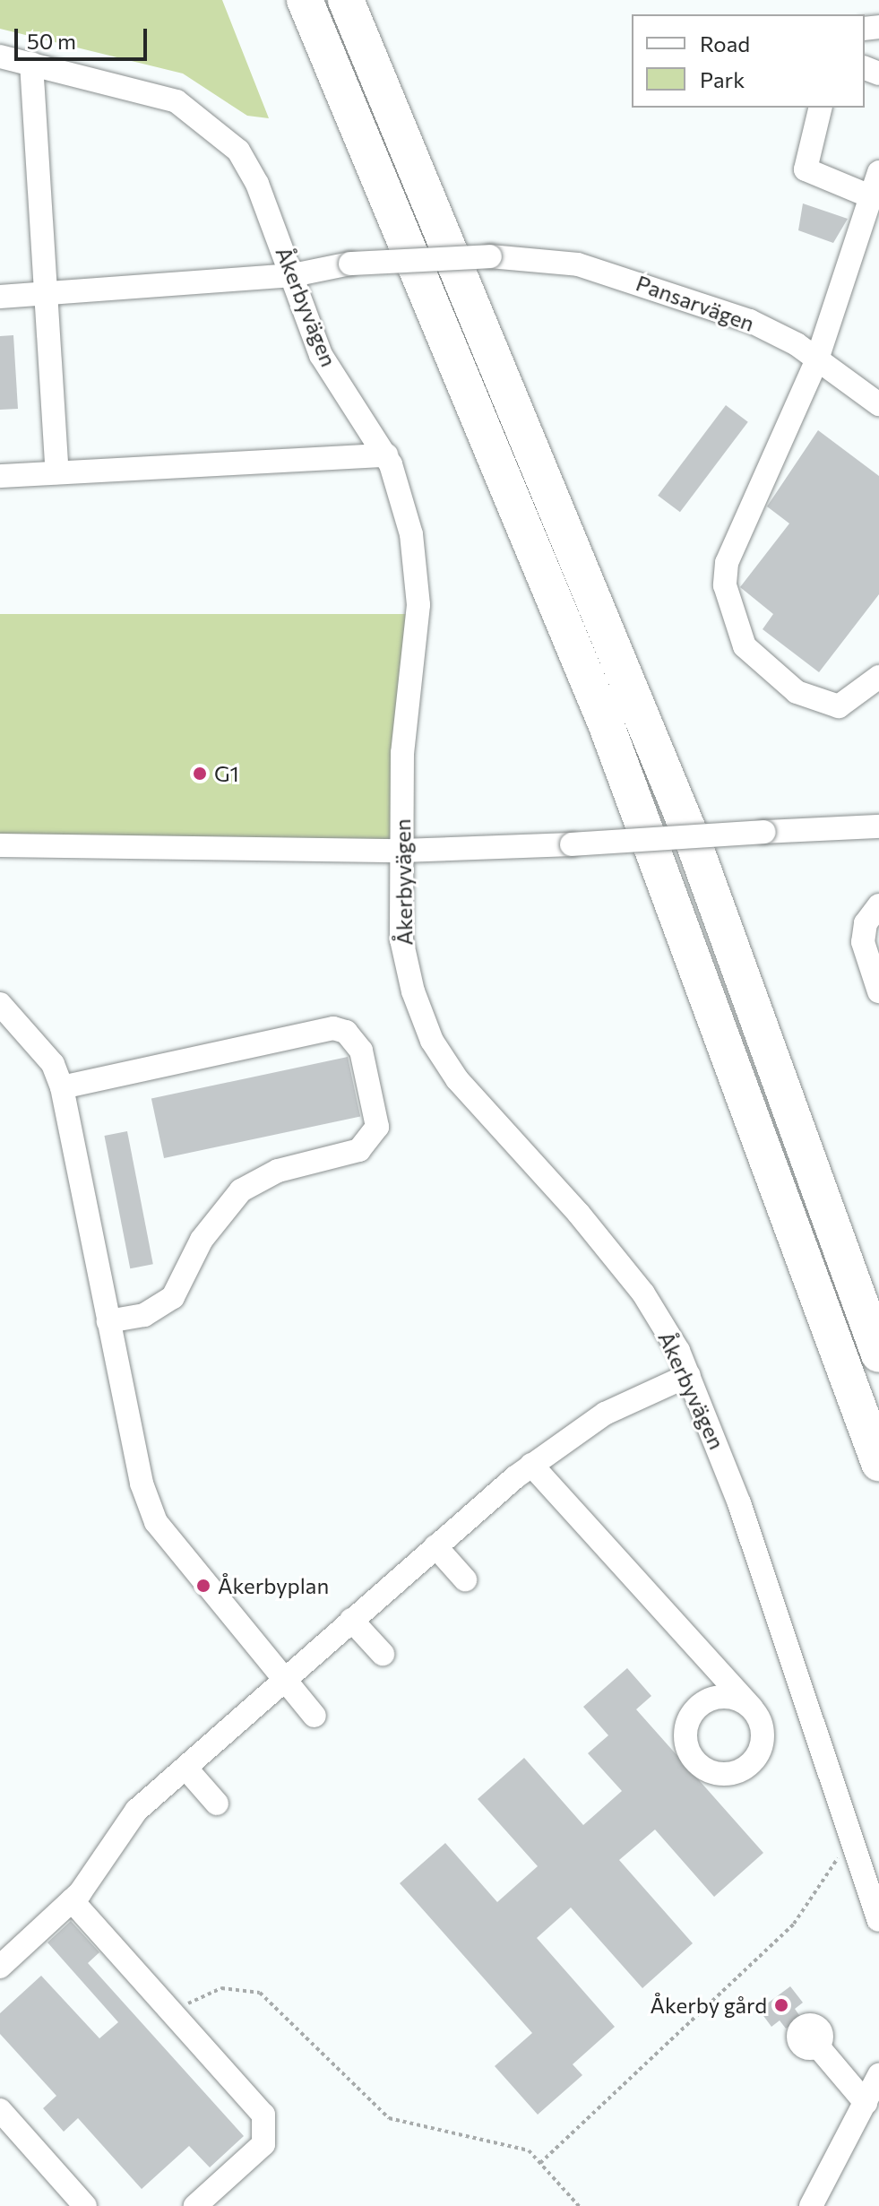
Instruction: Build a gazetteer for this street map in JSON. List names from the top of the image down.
{
  "streets": {
    "street": ["Pansarvägen", "Åkerbyvägen"]
  },
  "crossings": [
    ["Pansarvägen", "Åkerbyvägen"]
  ],
  "places": ["G1", "Åkerbyplan", "Åkerby gård"],
  "legend": ["Road", "Park"],
  "scale_bar": "50 m"
}
